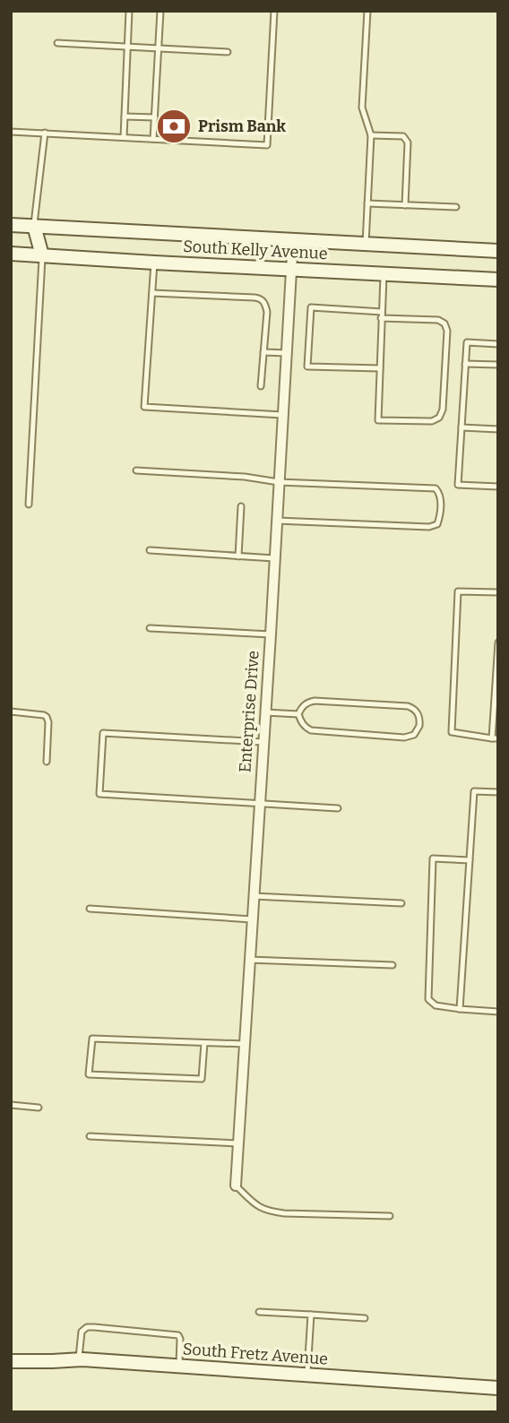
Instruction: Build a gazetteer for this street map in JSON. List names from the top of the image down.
{
  "streets": {
    "main road": ["South Kelly Avenue", "South Fretz Avenue"],
    "street": ["Enterprise Drive"]
  },
  "crossings": [
    ["South Kelly Avenue", "Enterprise Drive"]
  ],
  "places": {
    "bank": ["Prism Bank"]
  }
}
